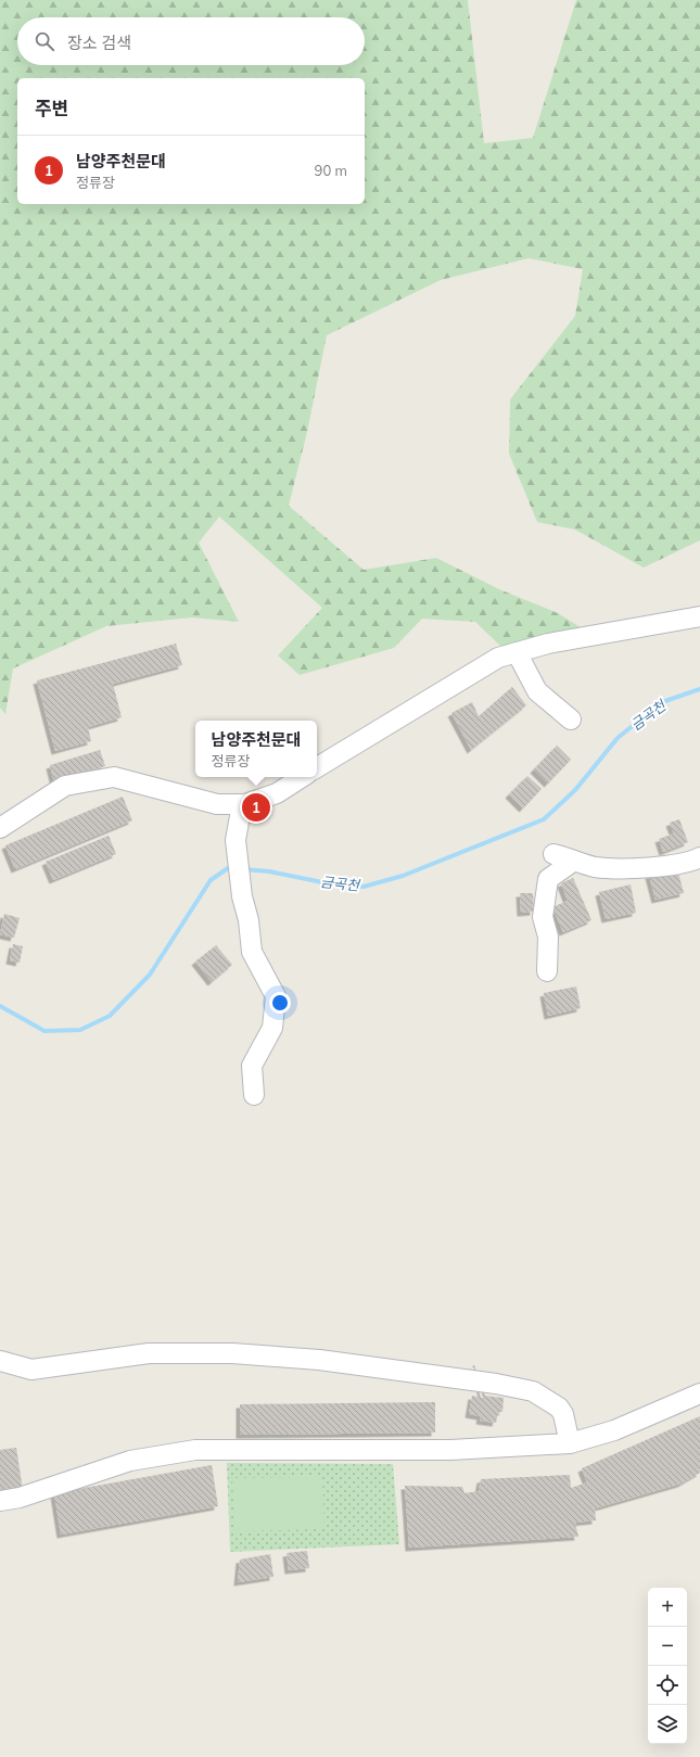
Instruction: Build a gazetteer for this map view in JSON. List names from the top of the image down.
{
  "water": ["금곡천"],
  "page": {
    "search": "장소 검색",
    "heading": "주변",
    "list": [
      {
        "mark": "1",
        "name": "남양주천문대",
        "note": "정류장",
        "value": "90 m"
      }
    ],
    "popup": ["남양주천문대", "정류장"],
    "pins": "1",
    "map_buttons": ["+", "−"]
  }
}
